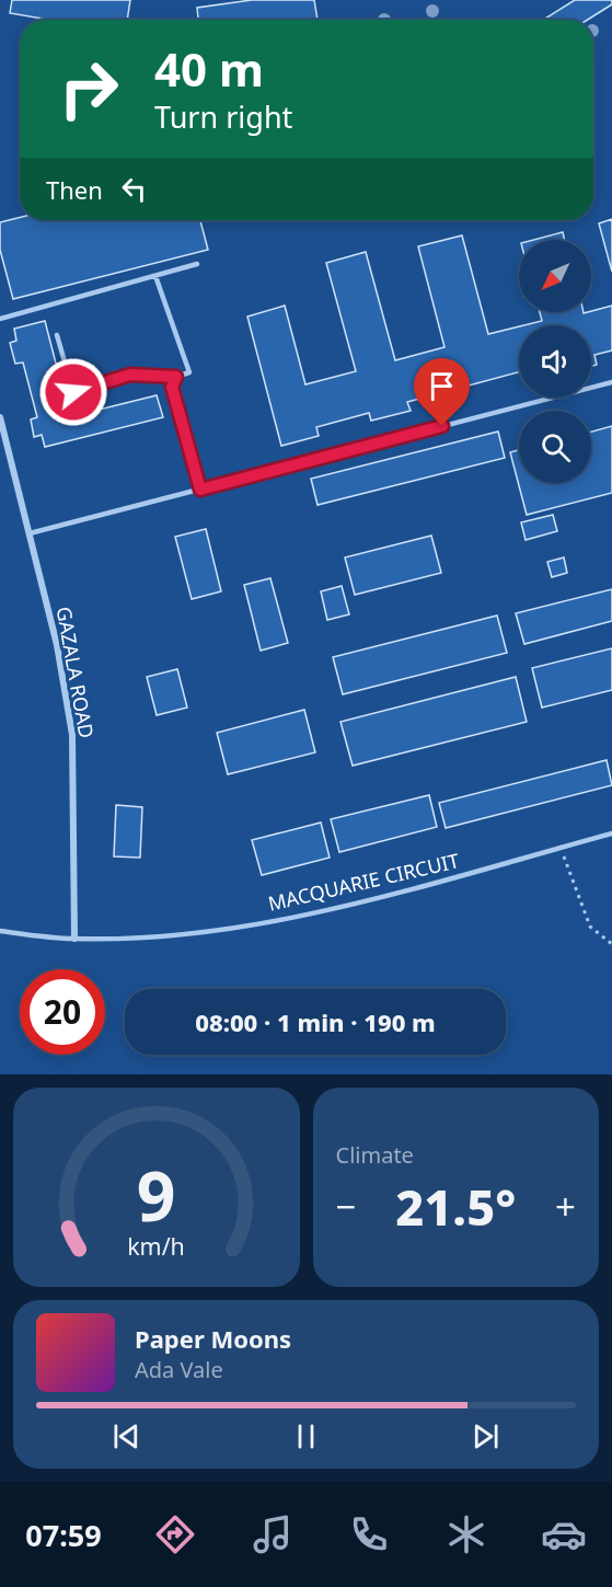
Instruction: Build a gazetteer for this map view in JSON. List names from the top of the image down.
{
  "streets": {
    "street": ["GAZALA ROAD"],
    "lane": ["MACQUARIE CIRCUIT"]
  },
  "crossings": [
    ["GAZALA ROAD", "MACQUARIE CIRCUIT"]
  ],
  "north": "bottom left",
  "page": {
    "turn": ["40 m", "Turn right"],
    "then": "Then",
    "limit": "20",
    "trip": "08:00 · 1 min · 190 m",
    "tile": "Climate",
    "heat": ["−", "21.5°", "+"],
    "song": ["Paper Moons", "Ada Vale"],
    "tabs": "07:59",
    "gauge": ["9", "km/h"]
  }
}
